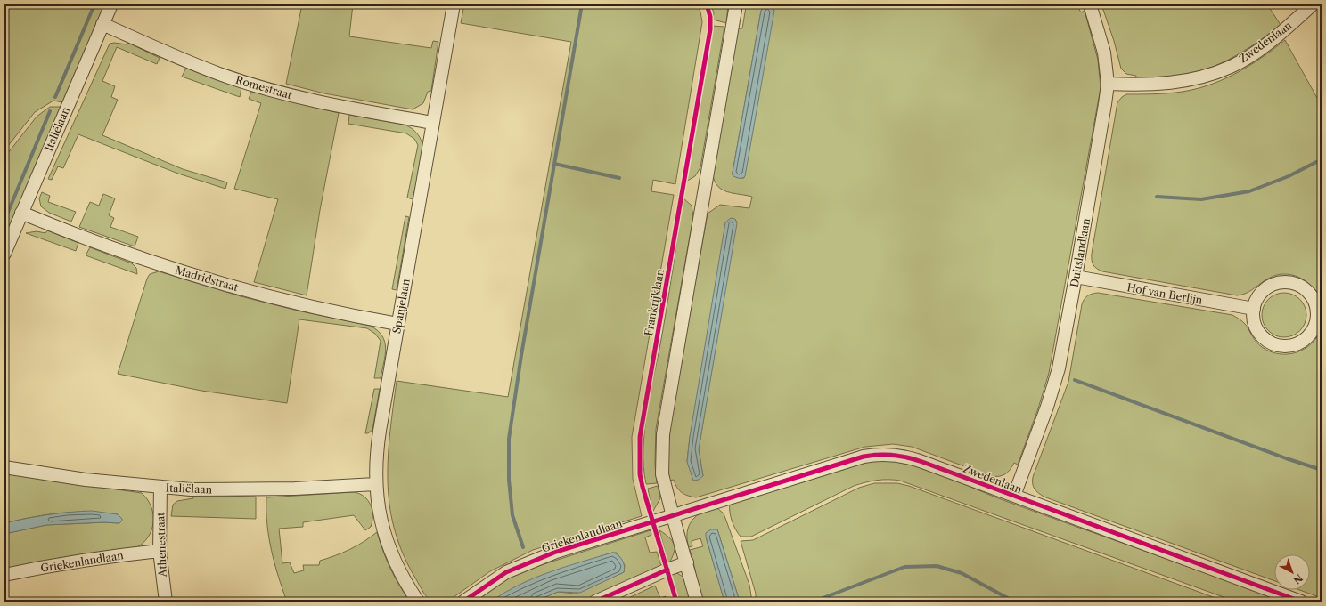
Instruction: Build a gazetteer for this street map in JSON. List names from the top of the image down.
{
  "streets": {
    "street": [
      "Zwedenlaan",
      "Romestraat",
      "Italiëlaan",
      "Duitslandlaan",
      "Madridstraat",
      "Hof van Berlijn",
      "Spanjelaan",
      "Griekenlandlaan",
      "Athenestraat"
    ],
    "cycle path": ["Frankrijklaan"]
  },
  "crossings": [
    ["Zwedenlaan", "Duitslandlaan"],
    ["Zwedenlaan", "Griekenlandlaan"],
    ["Romestraat", "Italiëlaan"],
    ["Romestraat", "Spanjelaan"],
    ["Italiëlaan", "Madridstraat"],
    ["Italiëlaan", "Spanjelaan"],
    ["Italiëlaan", "Athenestraat"],
    ["Duitslandlaan", "Hof van Berlijn"],
    ["Madridstraat", "Spanjelaan"],
    ["Griekenlandlaan", "Athenestraat"]
  ],
  "north": "bottom right"
}
